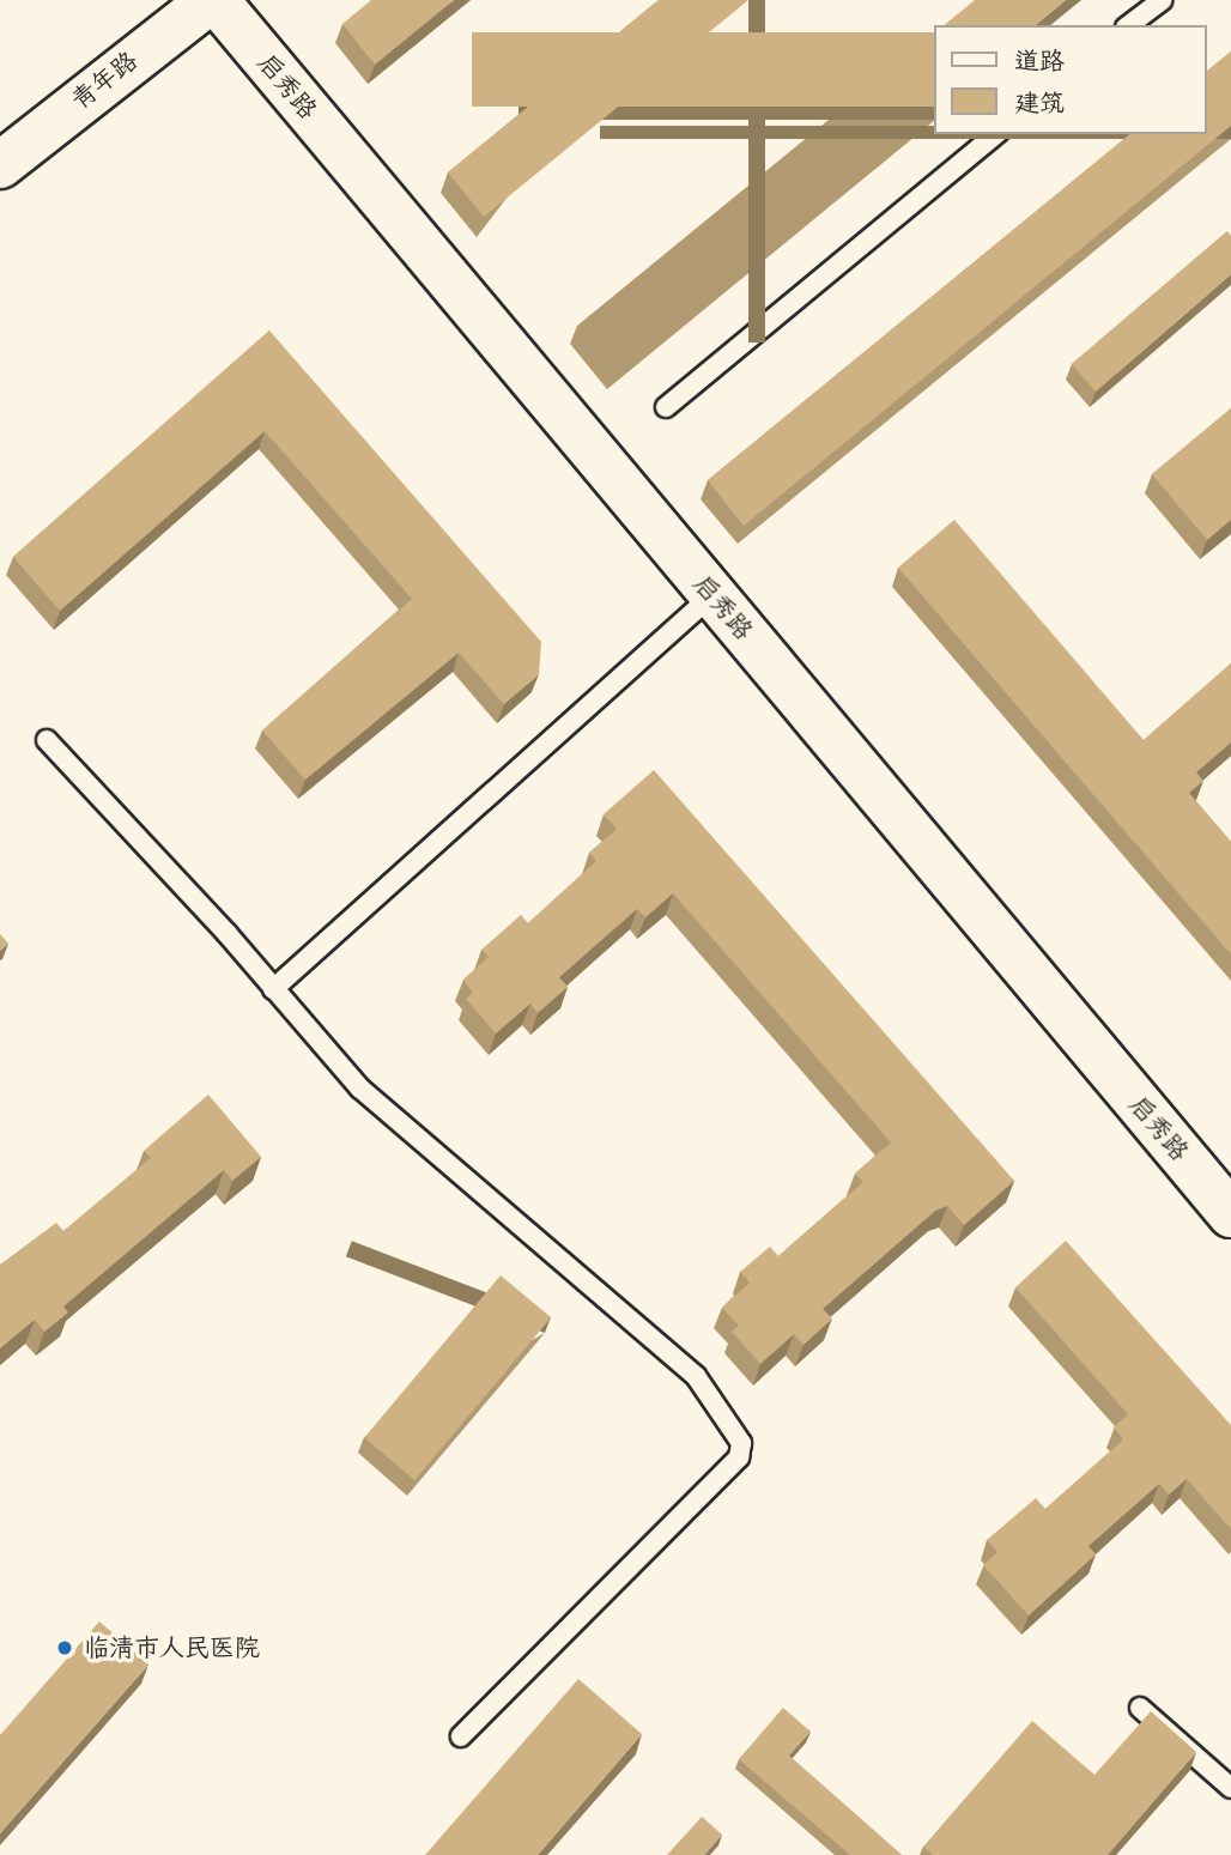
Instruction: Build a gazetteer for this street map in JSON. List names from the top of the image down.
{
  "streets": {
    "street": ["青年路", "启秀路"]
  },
  "crossings": [
    ["青年路", "启秀路"]
  ],
  "places": ["临清市人民医院"],
  "legend": ["道路", "建筑"]
}
